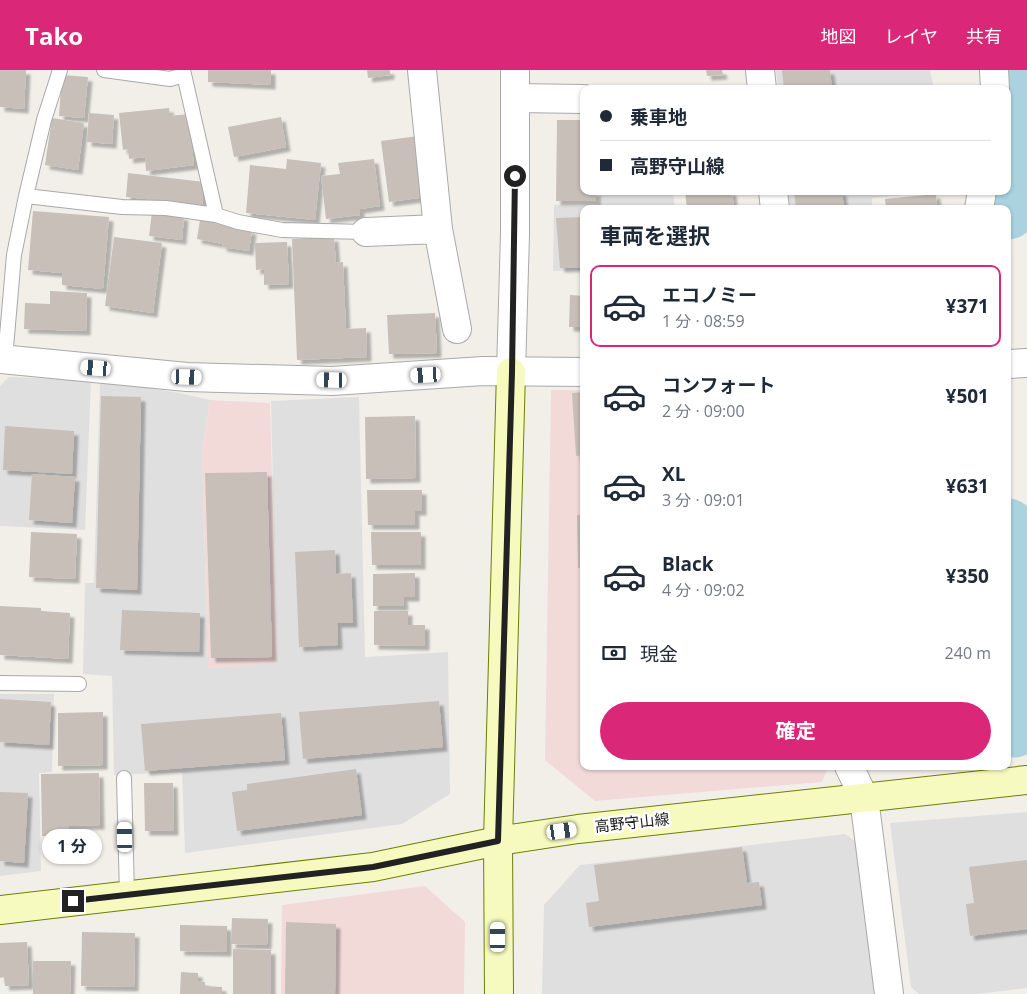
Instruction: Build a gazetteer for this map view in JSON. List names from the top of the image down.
{
  "streets": {
    "main road": ["高野守山線"]
  },
  "page": {
    "header": "Tako",
    "nav": ["地図", "レイヤ", "共有"],
    "banner": ["乗車地", "高野守山線"],
    "heading": "車両を選択",
    "list": [
      {
        "name": "エコノミー",
        "note": "1 分 · 08:59",
        "value": "¥371"
      },
      {
        "name": "コンフォート",
        "note": "2 分 · 09:00",
        "value": "¥501"
      },
      {
        "name": "XL",
        "note": "3 分 · 09:01",
        "value": "¥631"
      },
      {
        "name": "Black",
        "note": "4 分 · 09:02",
        "value": "¥350"
      }
    ],
    "pay": ["現金", "240 m"],
    "buttons": "確定",
    "bubble": "1 分"
  }
}
